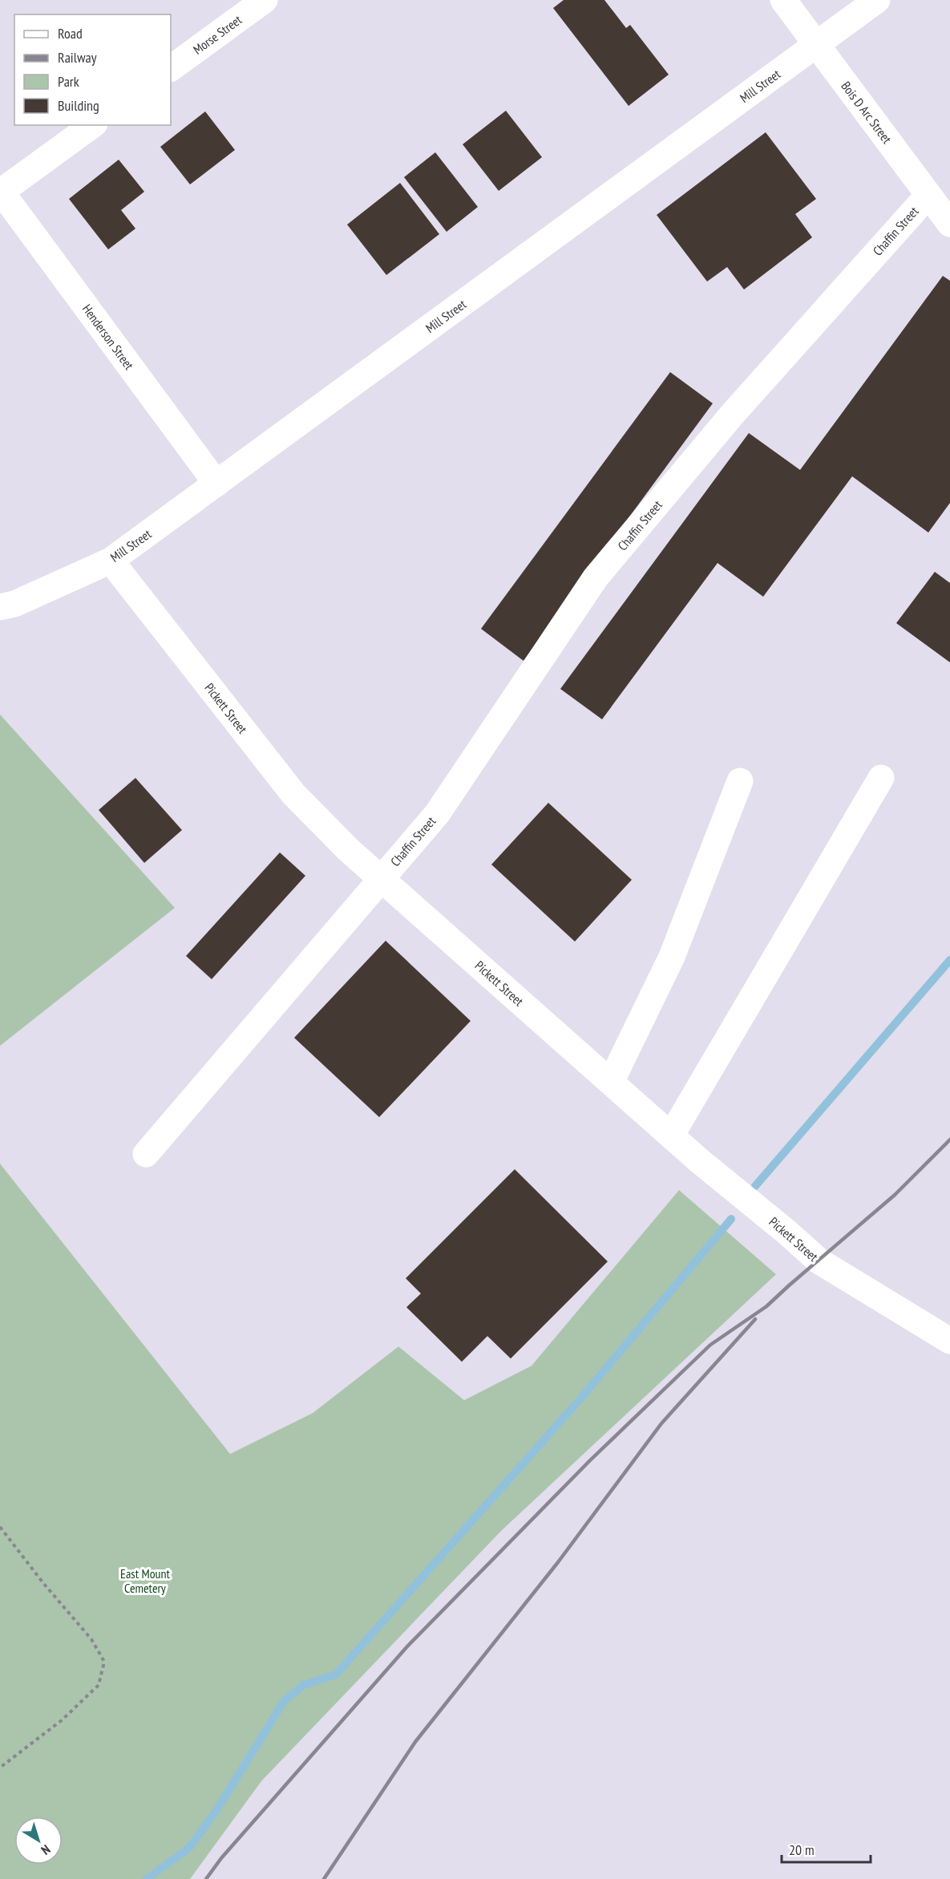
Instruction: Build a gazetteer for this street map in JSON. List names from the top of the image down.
{
  "streets": {
    "street": [
      "Morse Street",
      "Mill Street",
      "Bois D Arc Street",
      "Chaffin Street",
      "Henderson Street",
      "Pickett Street"
    ]
  },
  "crossings": [
    ["Mill Street", "Bois D Arc Street"],
    ["Mill Street", "Henderson Street"],
    ["Mill Street", "Pickett Street"],
    ["Bois D Arc Street", "Chaffin Street"],
    ["Chaffin Street", "Pickett Street"]
  ],
  "parks": ["East Mount Cemetery"],
  "legend": [
    "Road",
    "Railway",
    "Park",
    "Building"
  ],
  "scale_bar": "20 m",
  "north": "bottom right"
}
